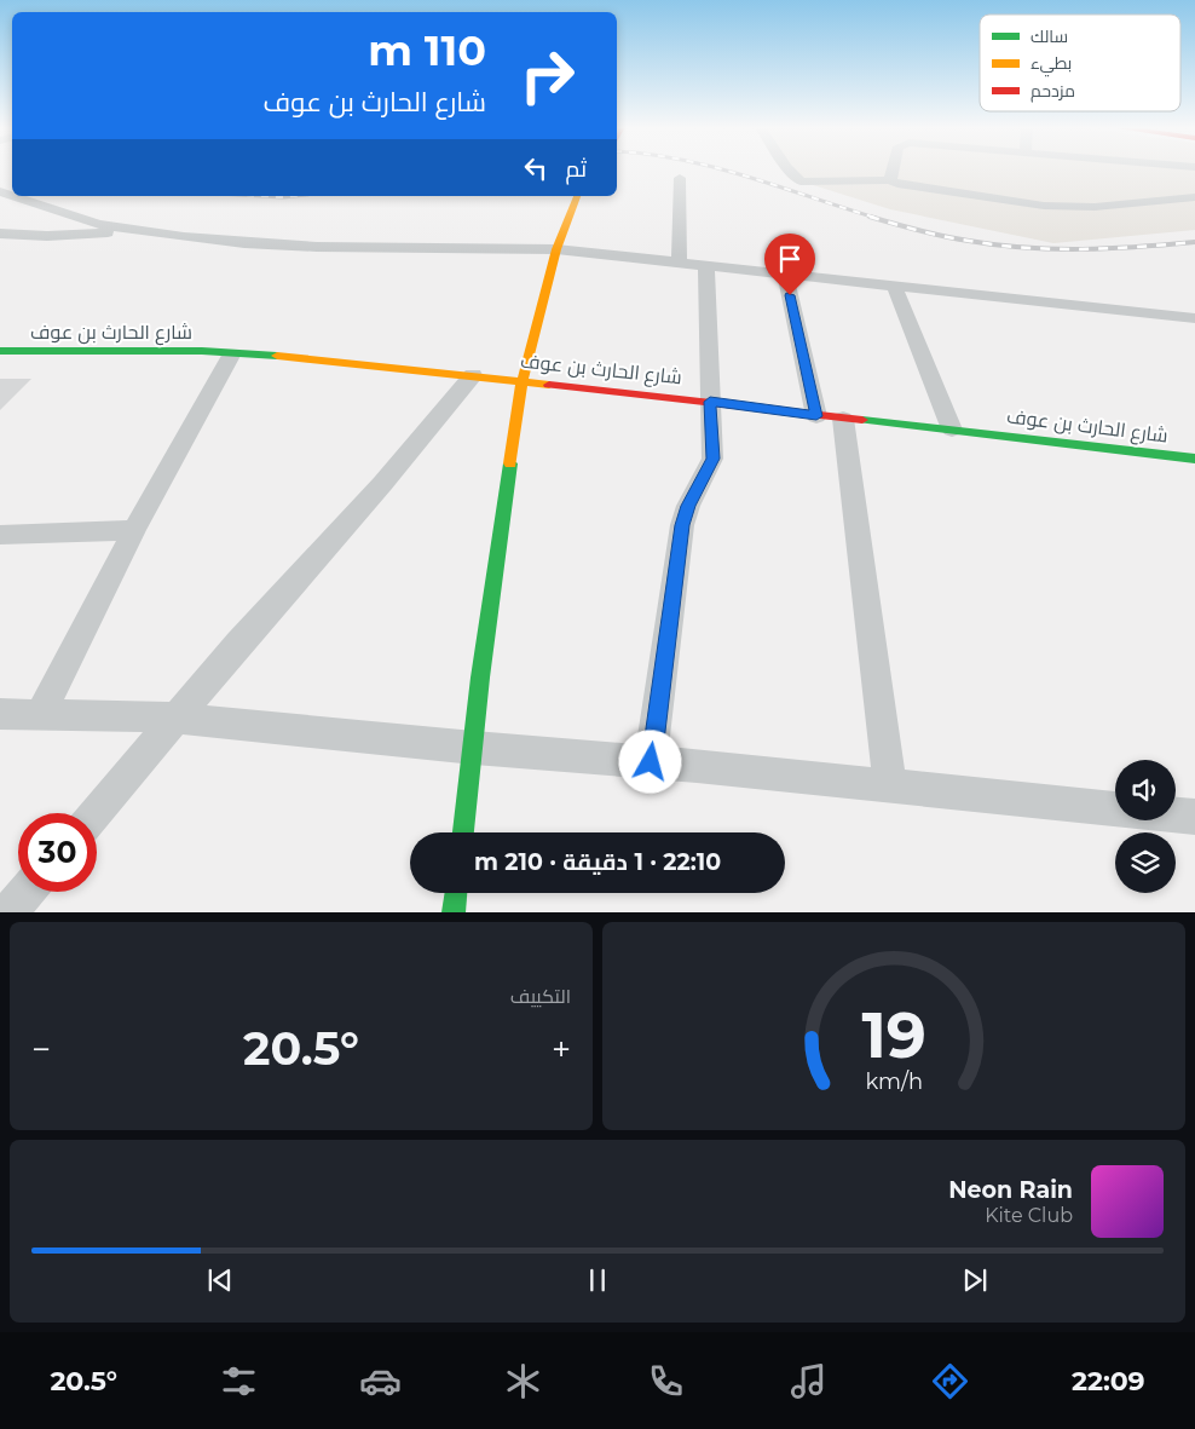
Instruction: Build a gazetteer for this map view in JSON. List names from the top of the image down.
{
  "streets": {
    "street": ["شارع الحارث بن عوف"]
  },
  "legend": ["سالك", "بطيء", "مزدحم"],
  "page": {
    "turn": ["110 m", "شارع الحارث بن عوف"],
    "then": "ثم",
    "limit": "30",
    "trip": "22:10 · 1 دقيقة · 210 m",
    "tile": "التكييف",
    "heat": ["−", "20.5°", "+"],
    "song": ["Neon Rain", "Kite Club"],
    "tabs": ["22:09", "20.5°"],
    "gauge": ["19", "km/h"]
  }
}
